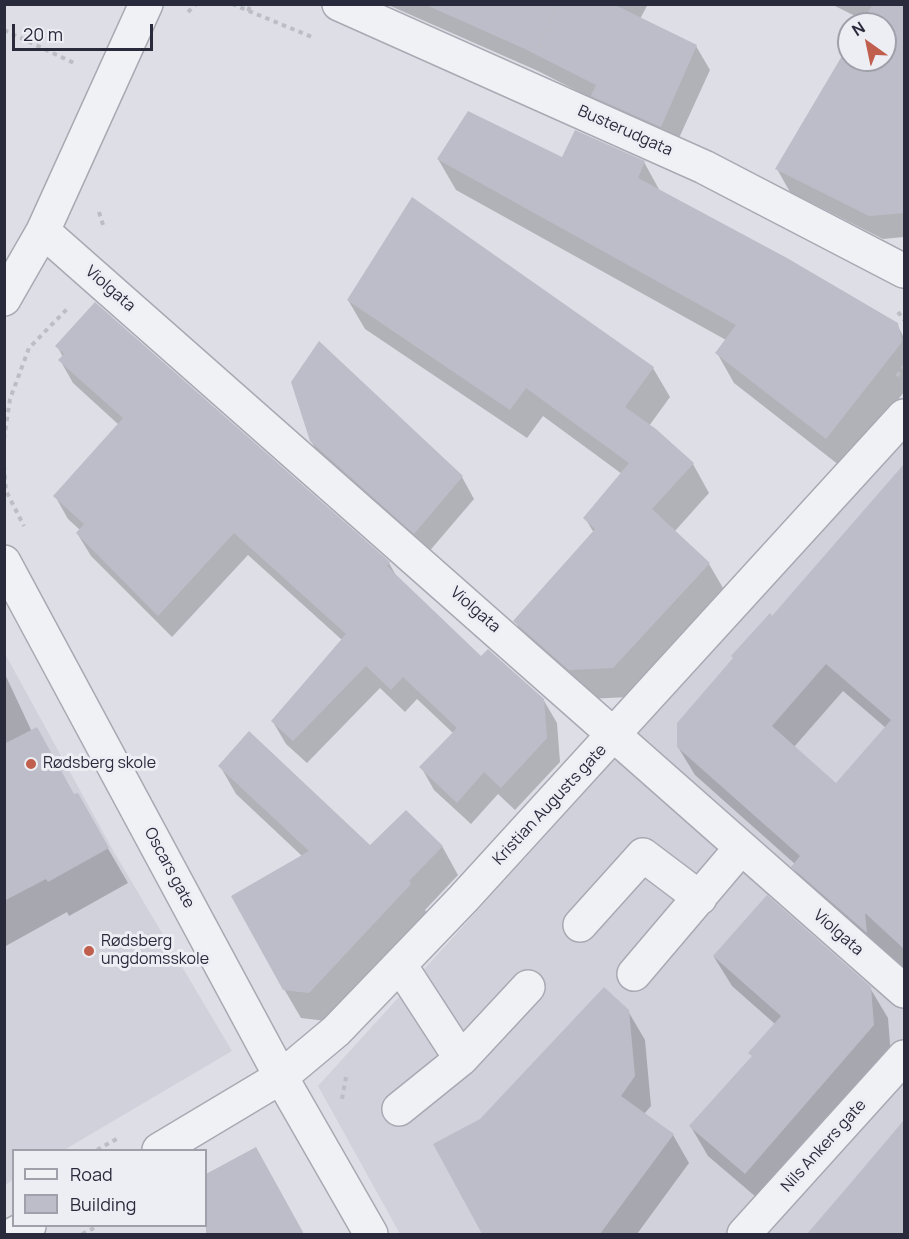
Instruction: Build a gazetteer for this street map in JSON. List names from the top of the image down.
{
  "streets": {
    "street": [
      "Busterudgata",
      "Violgata",
      "Kristian Augusts gate",
      "Oscars gate",
      "Nils Ankers gate"
    ]
  },
  "crossings": [
    ["Violgata", "Kristian Augusts gate"],
    ["Kristian Augusts gate", "Oscars gate"]
  ],
  "places": ["Rødsberg skole", "Rødsberg ungdomsskole"],
  "legend": ["Road", "Building"],
  "scale_bar": "20 m",
  "north": "top left"
}
